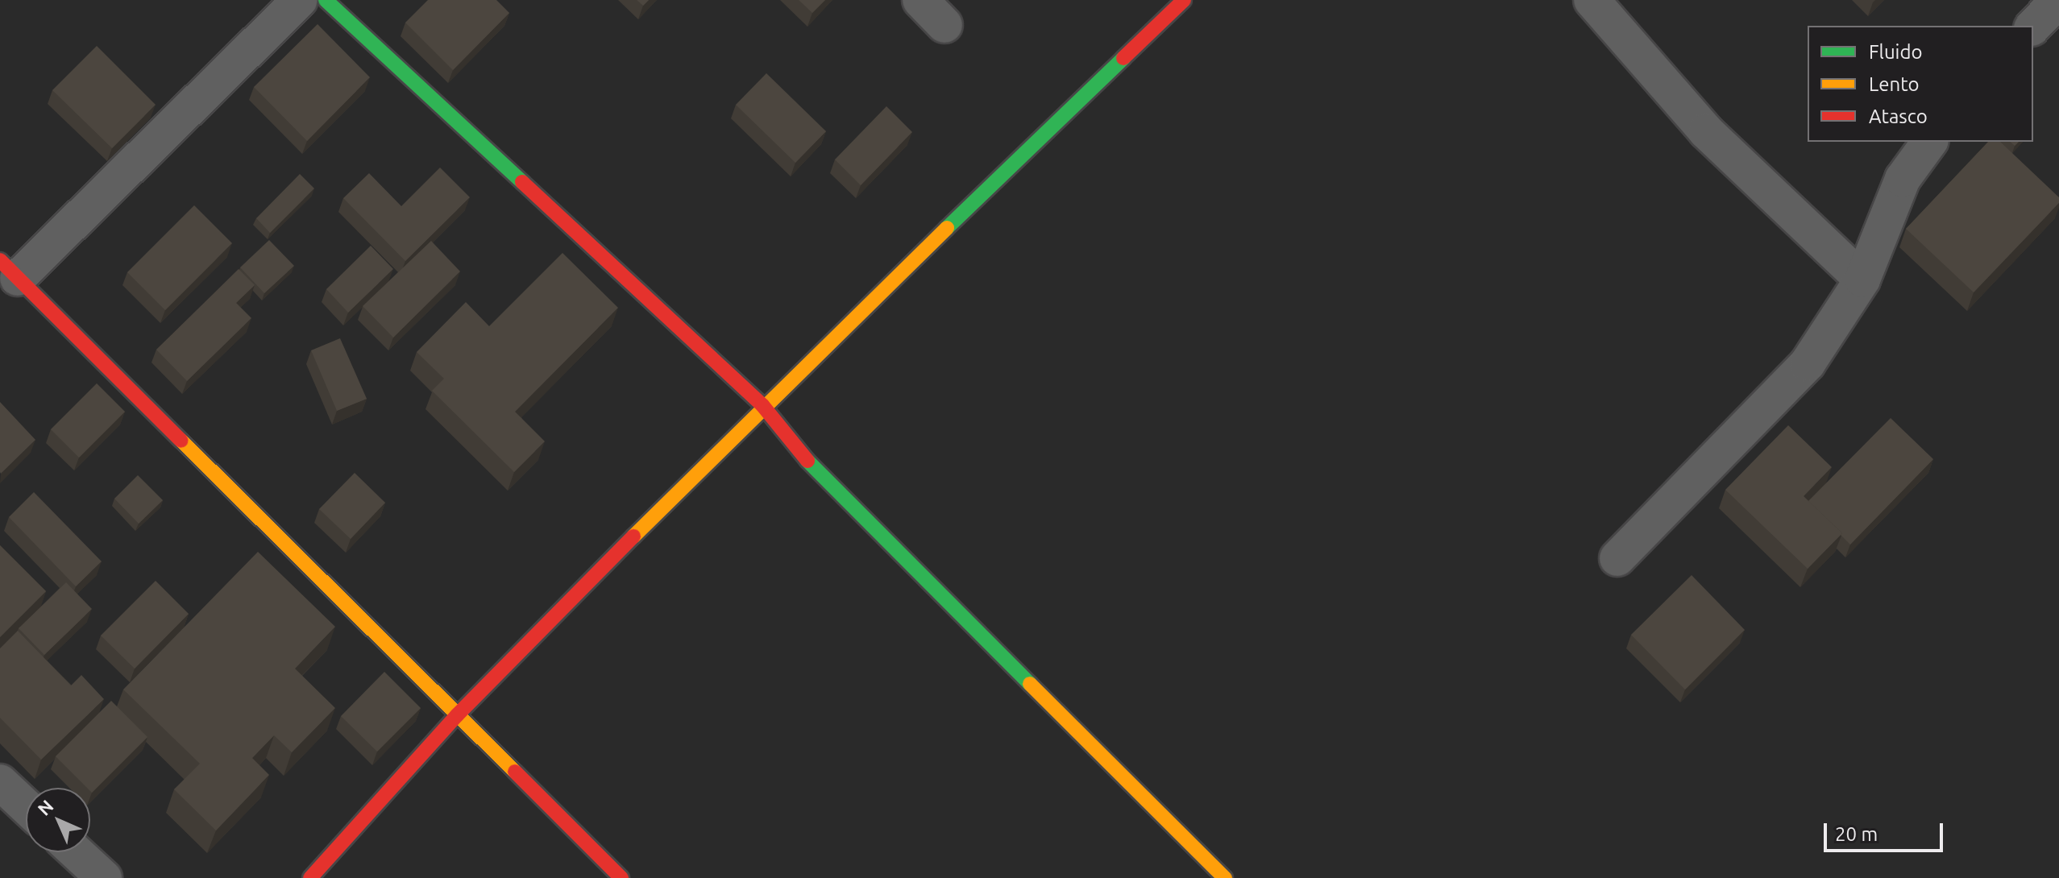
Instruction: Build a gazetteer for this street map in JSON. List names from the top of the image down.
{
  "legend": ["Fluido", "Lento", "Atasco"],
  "scale_bar": "20 m",
  "north": "top left"
}
